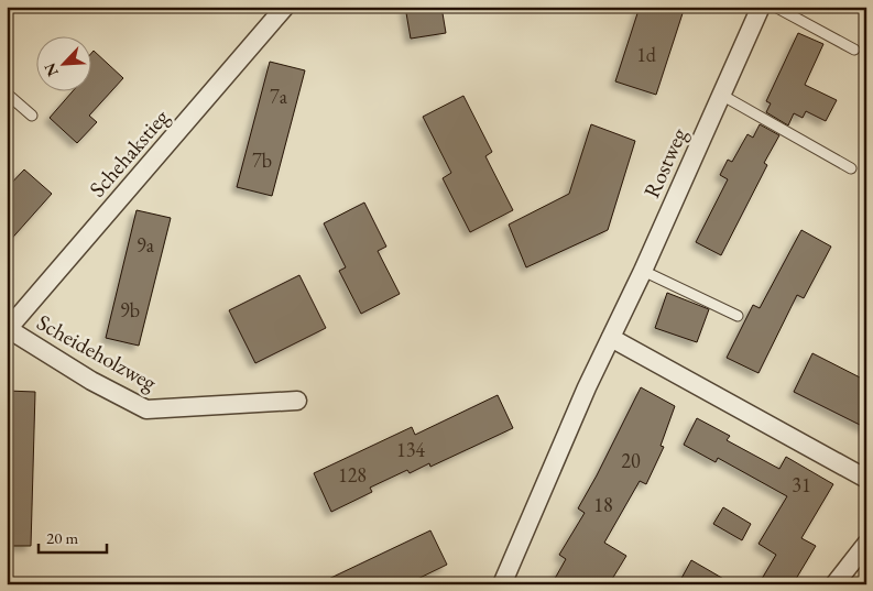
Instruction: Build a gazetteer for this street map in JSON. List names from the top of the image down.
{
  "streets": {
    "street": ["Schehakstieg", "Rostweg", "Scheideholzweg"]
  },
  "crossings": [
    ["Schehakstieg", "Scheideholzweg"]
  ],
  "house_numbers": [
    "1d",
    "7a",
    "7b",
    "9a",
    "9b",
    "134",
    "20",
    "128",
    "31",
    "18"
  ],
  "scale_bar": "20 m",
  "north": "bottom left"
}
